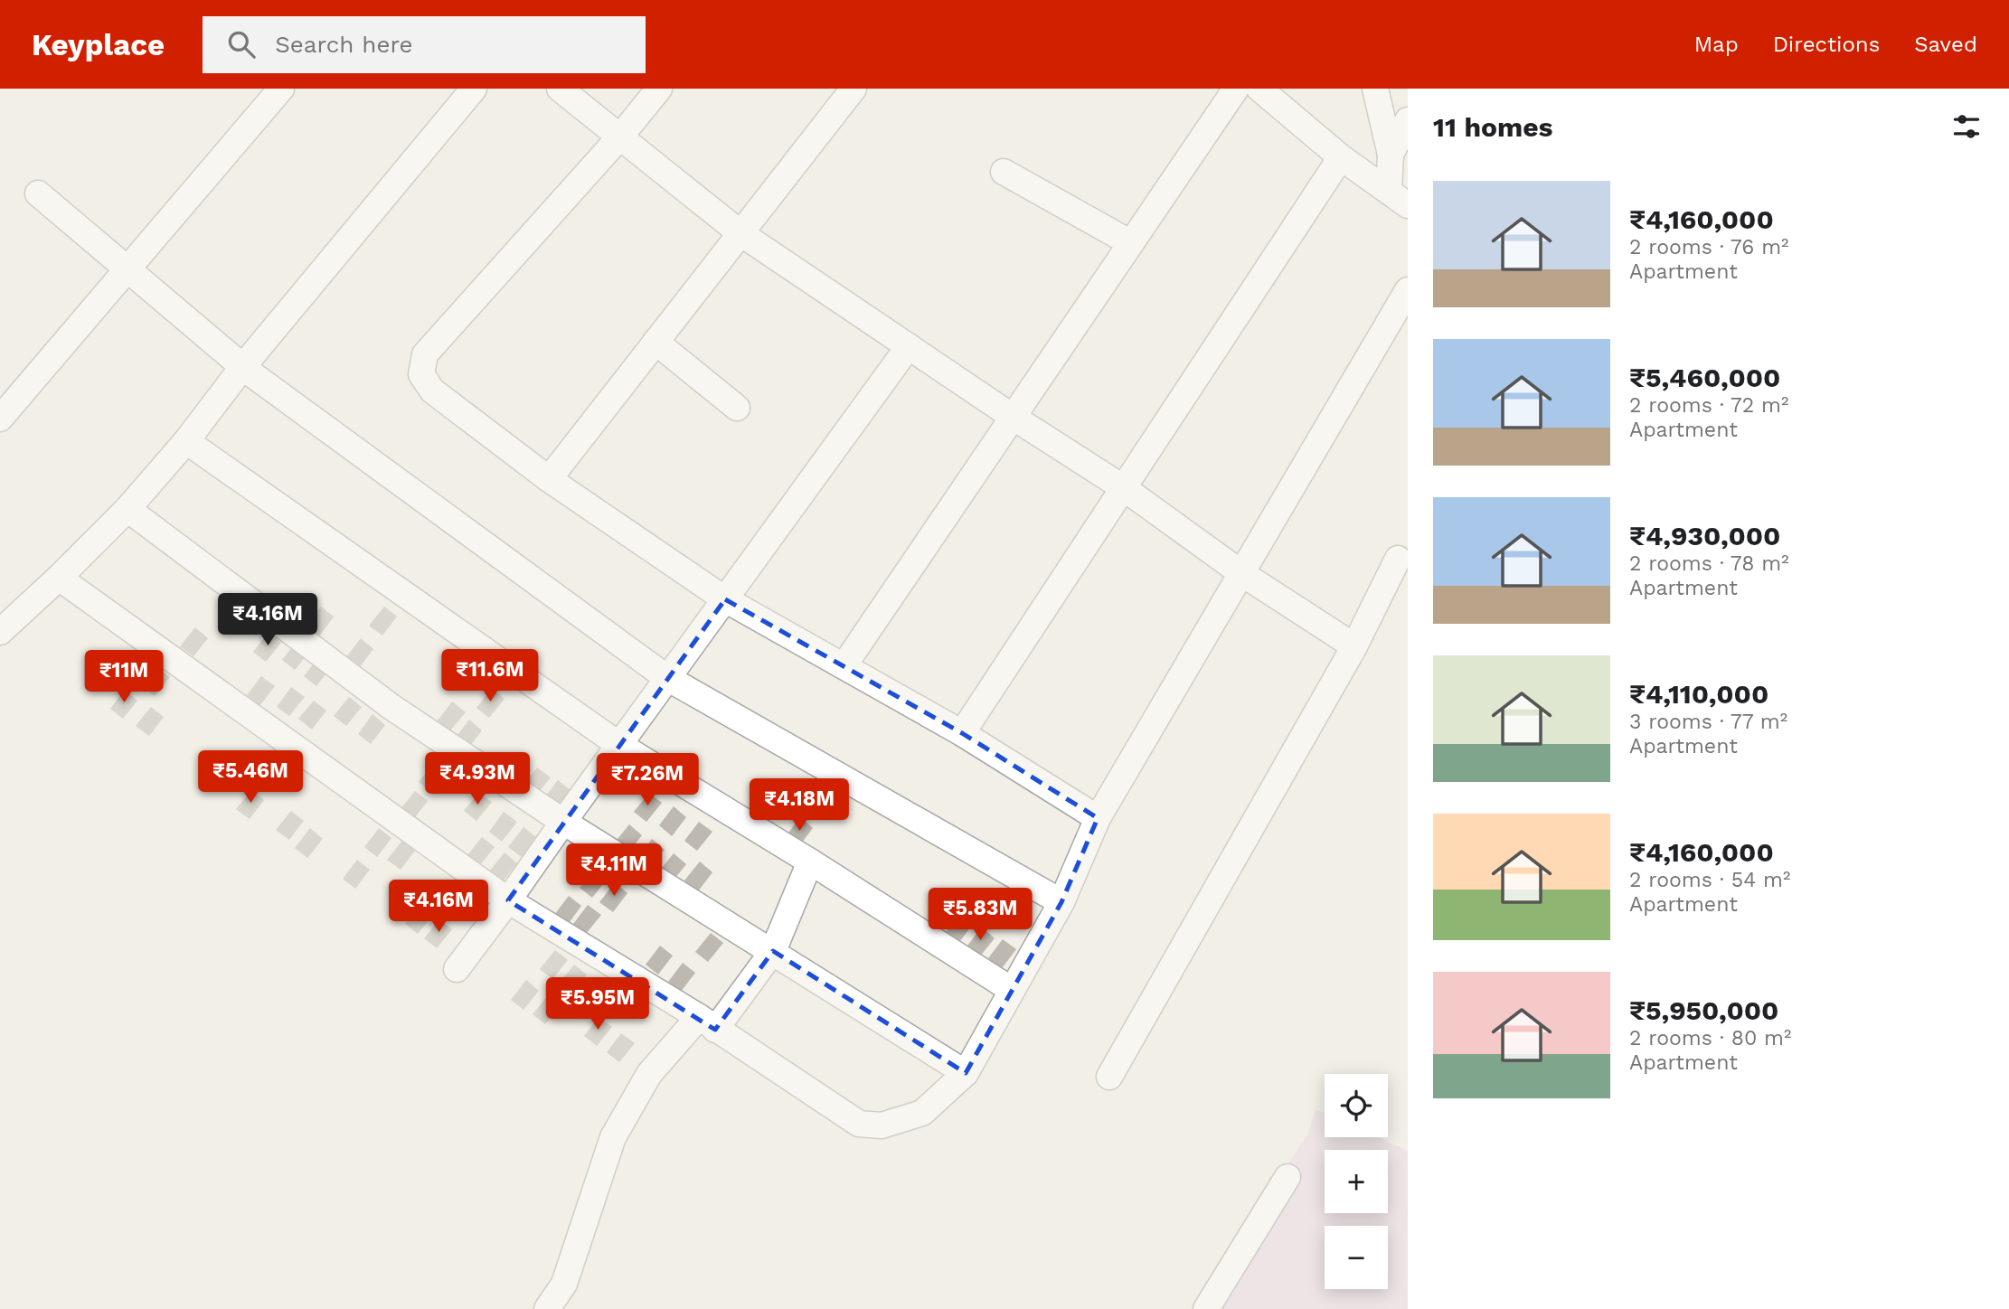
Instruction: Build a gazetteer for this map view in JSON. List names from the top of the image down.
{
  "page": {
    "header": "Keyplace",
    "search": "Search here",
    "nav": ["Map", "Directions", "Saved"],
    "heading": "11 homes",
    "list": [
      {
        "name": "₹4,160,000",
        "note": "2 rooms · 76 m² · Apartment"
      },
      {
        "name": "₹5,460,000",
        "note": "2 rooms · 72 m² · Apartment"
      },
      {
        "name": "₹4,930,000",
        "note": "2 rooms · 78 m² · Apartment"
      },
      {
        "name": "₹4,110,000",
        "note": "3 rooms · 77 m² · Apartment"
      },
      {
        "name": "₹4,160,000",
        "note": "2 rooms · 54 m² · Apartment"
      },
      {
        "name": "₹5,950,000",
        "note": "2 rooms · 80 m² · Apartment"
      }
    ],
    "price": [
      "₹4.16M",
      "₹11.6M",
      "₹11M",
      "₹5.46M",
      "₹4.93M",
      "₹7.26M",
      "₹4.18M",
      "₹4.11M",
      "₹4.16M",
      "₹5.83M",
      "₹5.95M"
    ],
    "map_buttons": ["+", "−"]
  }
}
